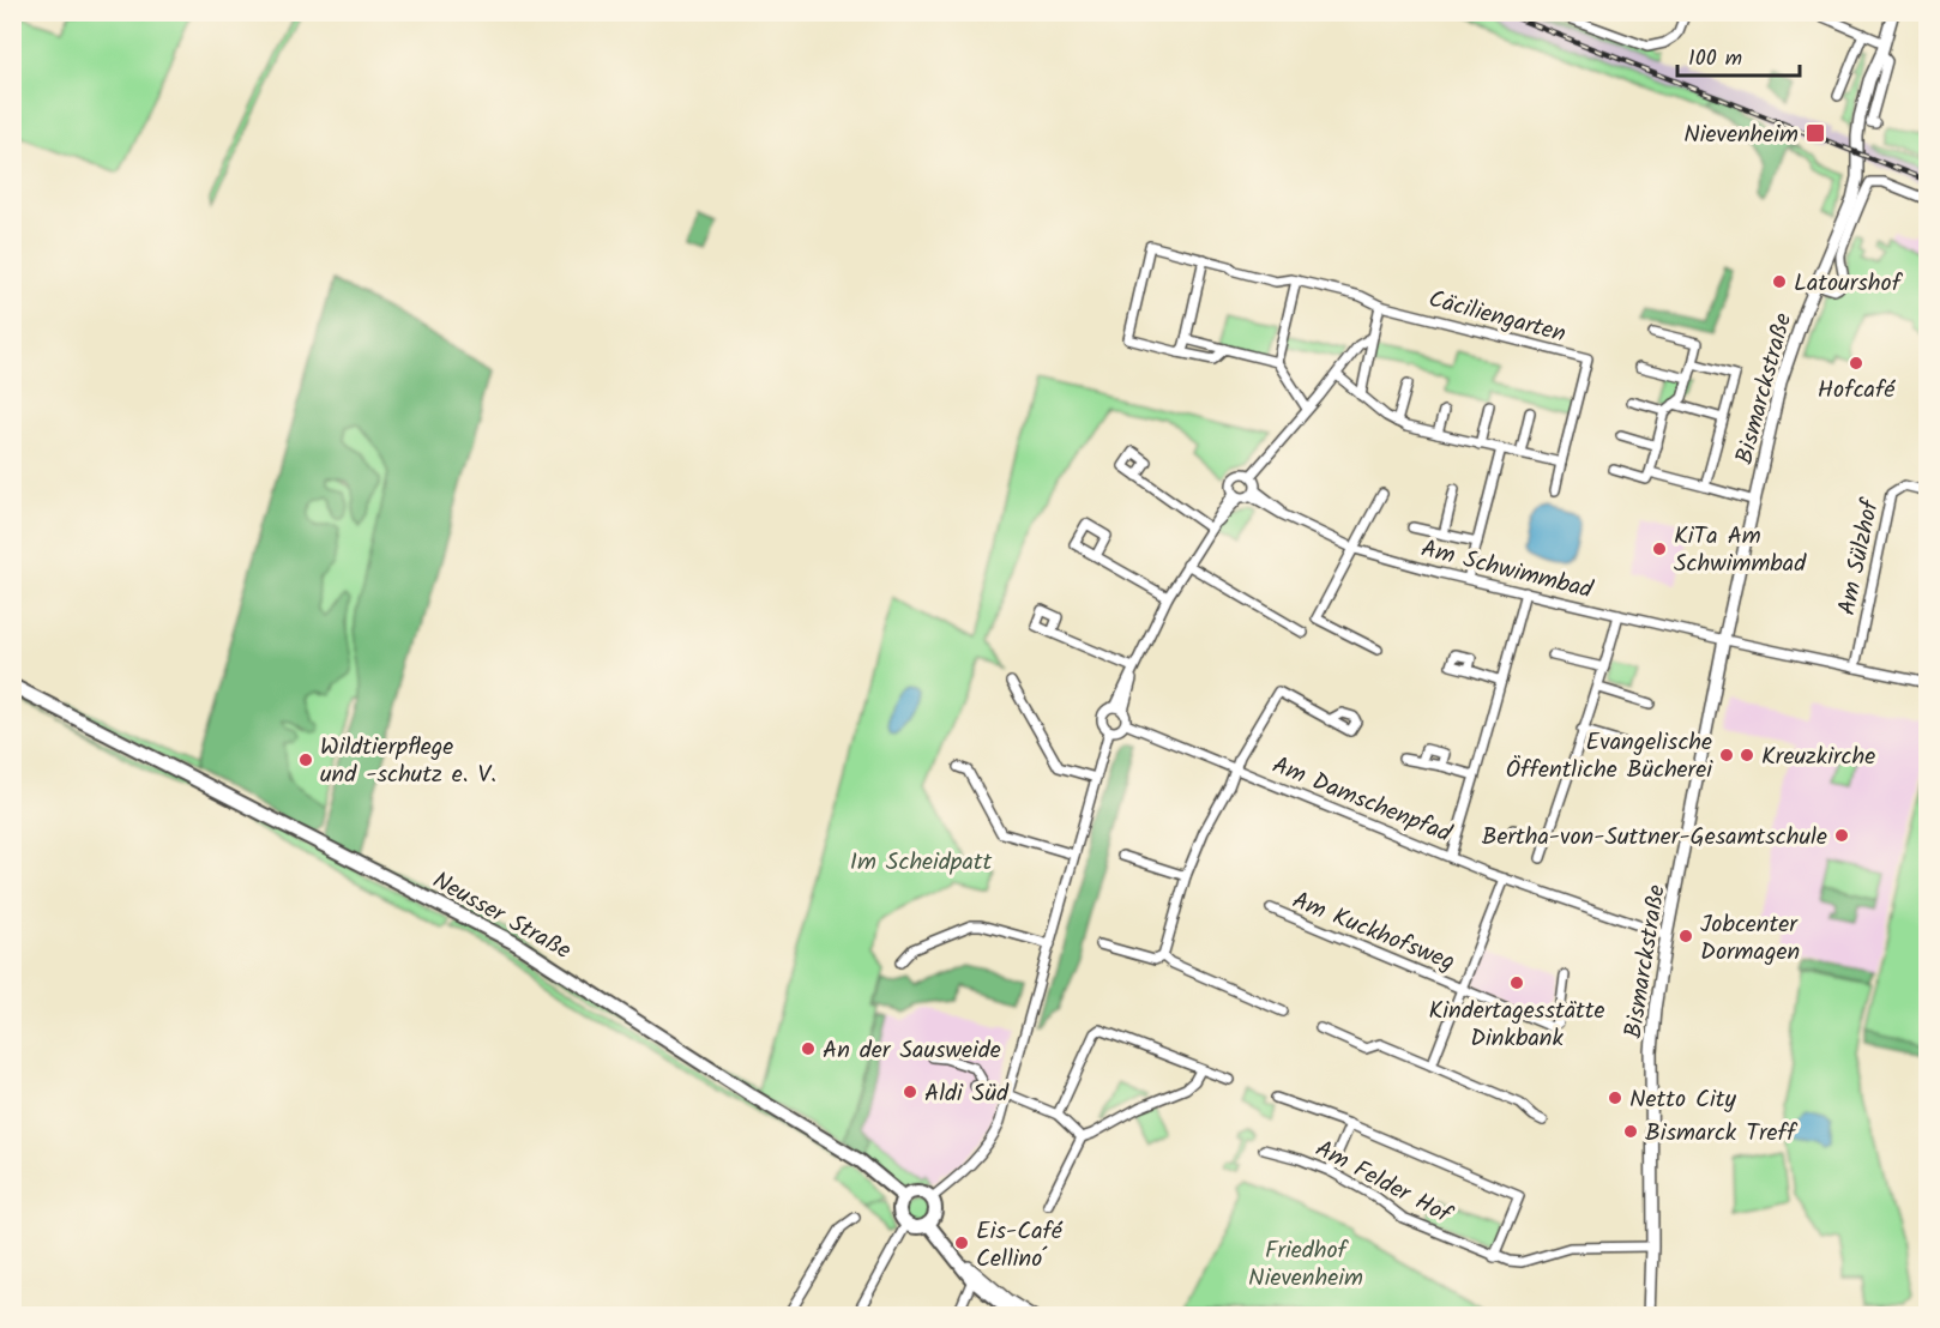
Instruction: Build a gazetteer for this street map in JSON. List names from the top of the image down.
{
  "streets": {
    "main road": ["Neusser Straße"],
    "street": [
      "Cäciliengarten",
      "Bismarckstraße",
      "Am Sülzhof",
      "Am Schwimmbad",
      "Am Damschenpfad",
      "Am Kuckhofsweg",
      "Am Felder Hof"
    ]
  },
  "crossings": [
    ["Bismarckstraße", "Am Schwimmbad"],
    ["Bismarckstraße", "Am Damschenpfad"],
    ["Bismarckstraße", "Am Felder Hof"],
    ["Am Sülzhof", "Am Schwimmbad"]
  ],
  "parks": ["Im Scheidpatt", "Friedhof Nievenheim"],
  "places": {
    "transit": ["Nievenheim"],
    "other": [
      "Latourshof",
      "Hofcafé",
      "KiTa Am Schwimmbad",
      "Evangelische Öffentliche Bücherei",
      "Kreuzkirche",
      "Wildtierpflege und -schutz e. V.",
      "Bertha-von-Suttner-Gesamtschule",
      "Jobcenter Dormagen",
      "Kindertagesstätte Dinkbank",
      "An der Sausweide",
      "Aldi Süd",
      "Netto City",
      "Bismarck Treff",
      "Eis-Café Cellino´"
    ]
  },
  "scale_bar": "100 m"
}
